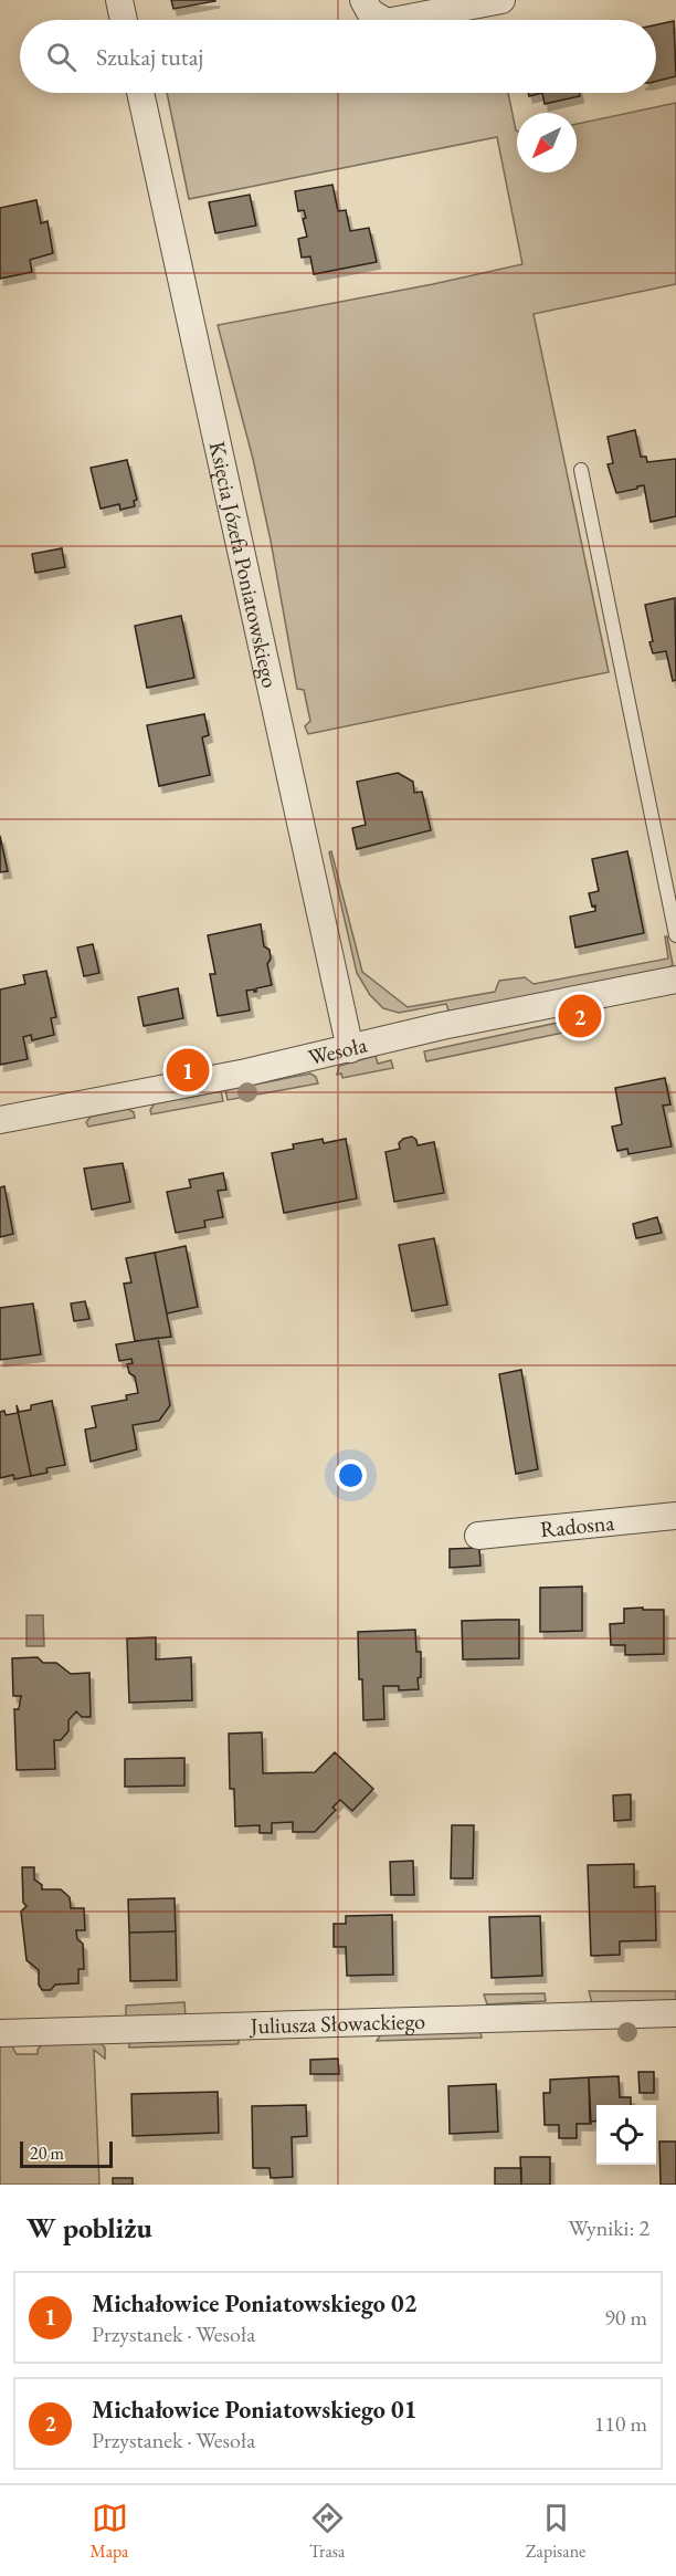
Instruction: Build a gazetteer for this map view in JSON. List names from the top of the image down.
{
  "streets": {
    "street": [
      "Księcia Józefa Poniatowskiego",
      "Wesoła",
      "Radosna",
      "Juliusza Słowackiego"
    ]
  },
  "crossings": [
    ["Księcia Józefa Poniatowskiego", "Wesoła"]
  ],
  "scale_bar": "20 m",
  "north": "bottom left",
  "page": {
    "search": "Szukaj tutaj",
    "pins": ["2", "1"],
    "scale": "20 m",
    "heading": ["W pobliżu", "Wyniki: 2"],
    "list": [
      {
        "mark": "1",
        "name": "Michałowice Poniatowskiego 02",
        "note": "Przystanek · Wesoła",
        "value": "90 m"
      },
      {
        "mark": "2",
        "name": "Michałowice Poniatowskiego 01",
        "note": "Przystanek · Wesoła",
        "value": "110 m"
      }
    ],
    "nav": ["Mapa", "Trasa", "Zapisane"]
  }
}
